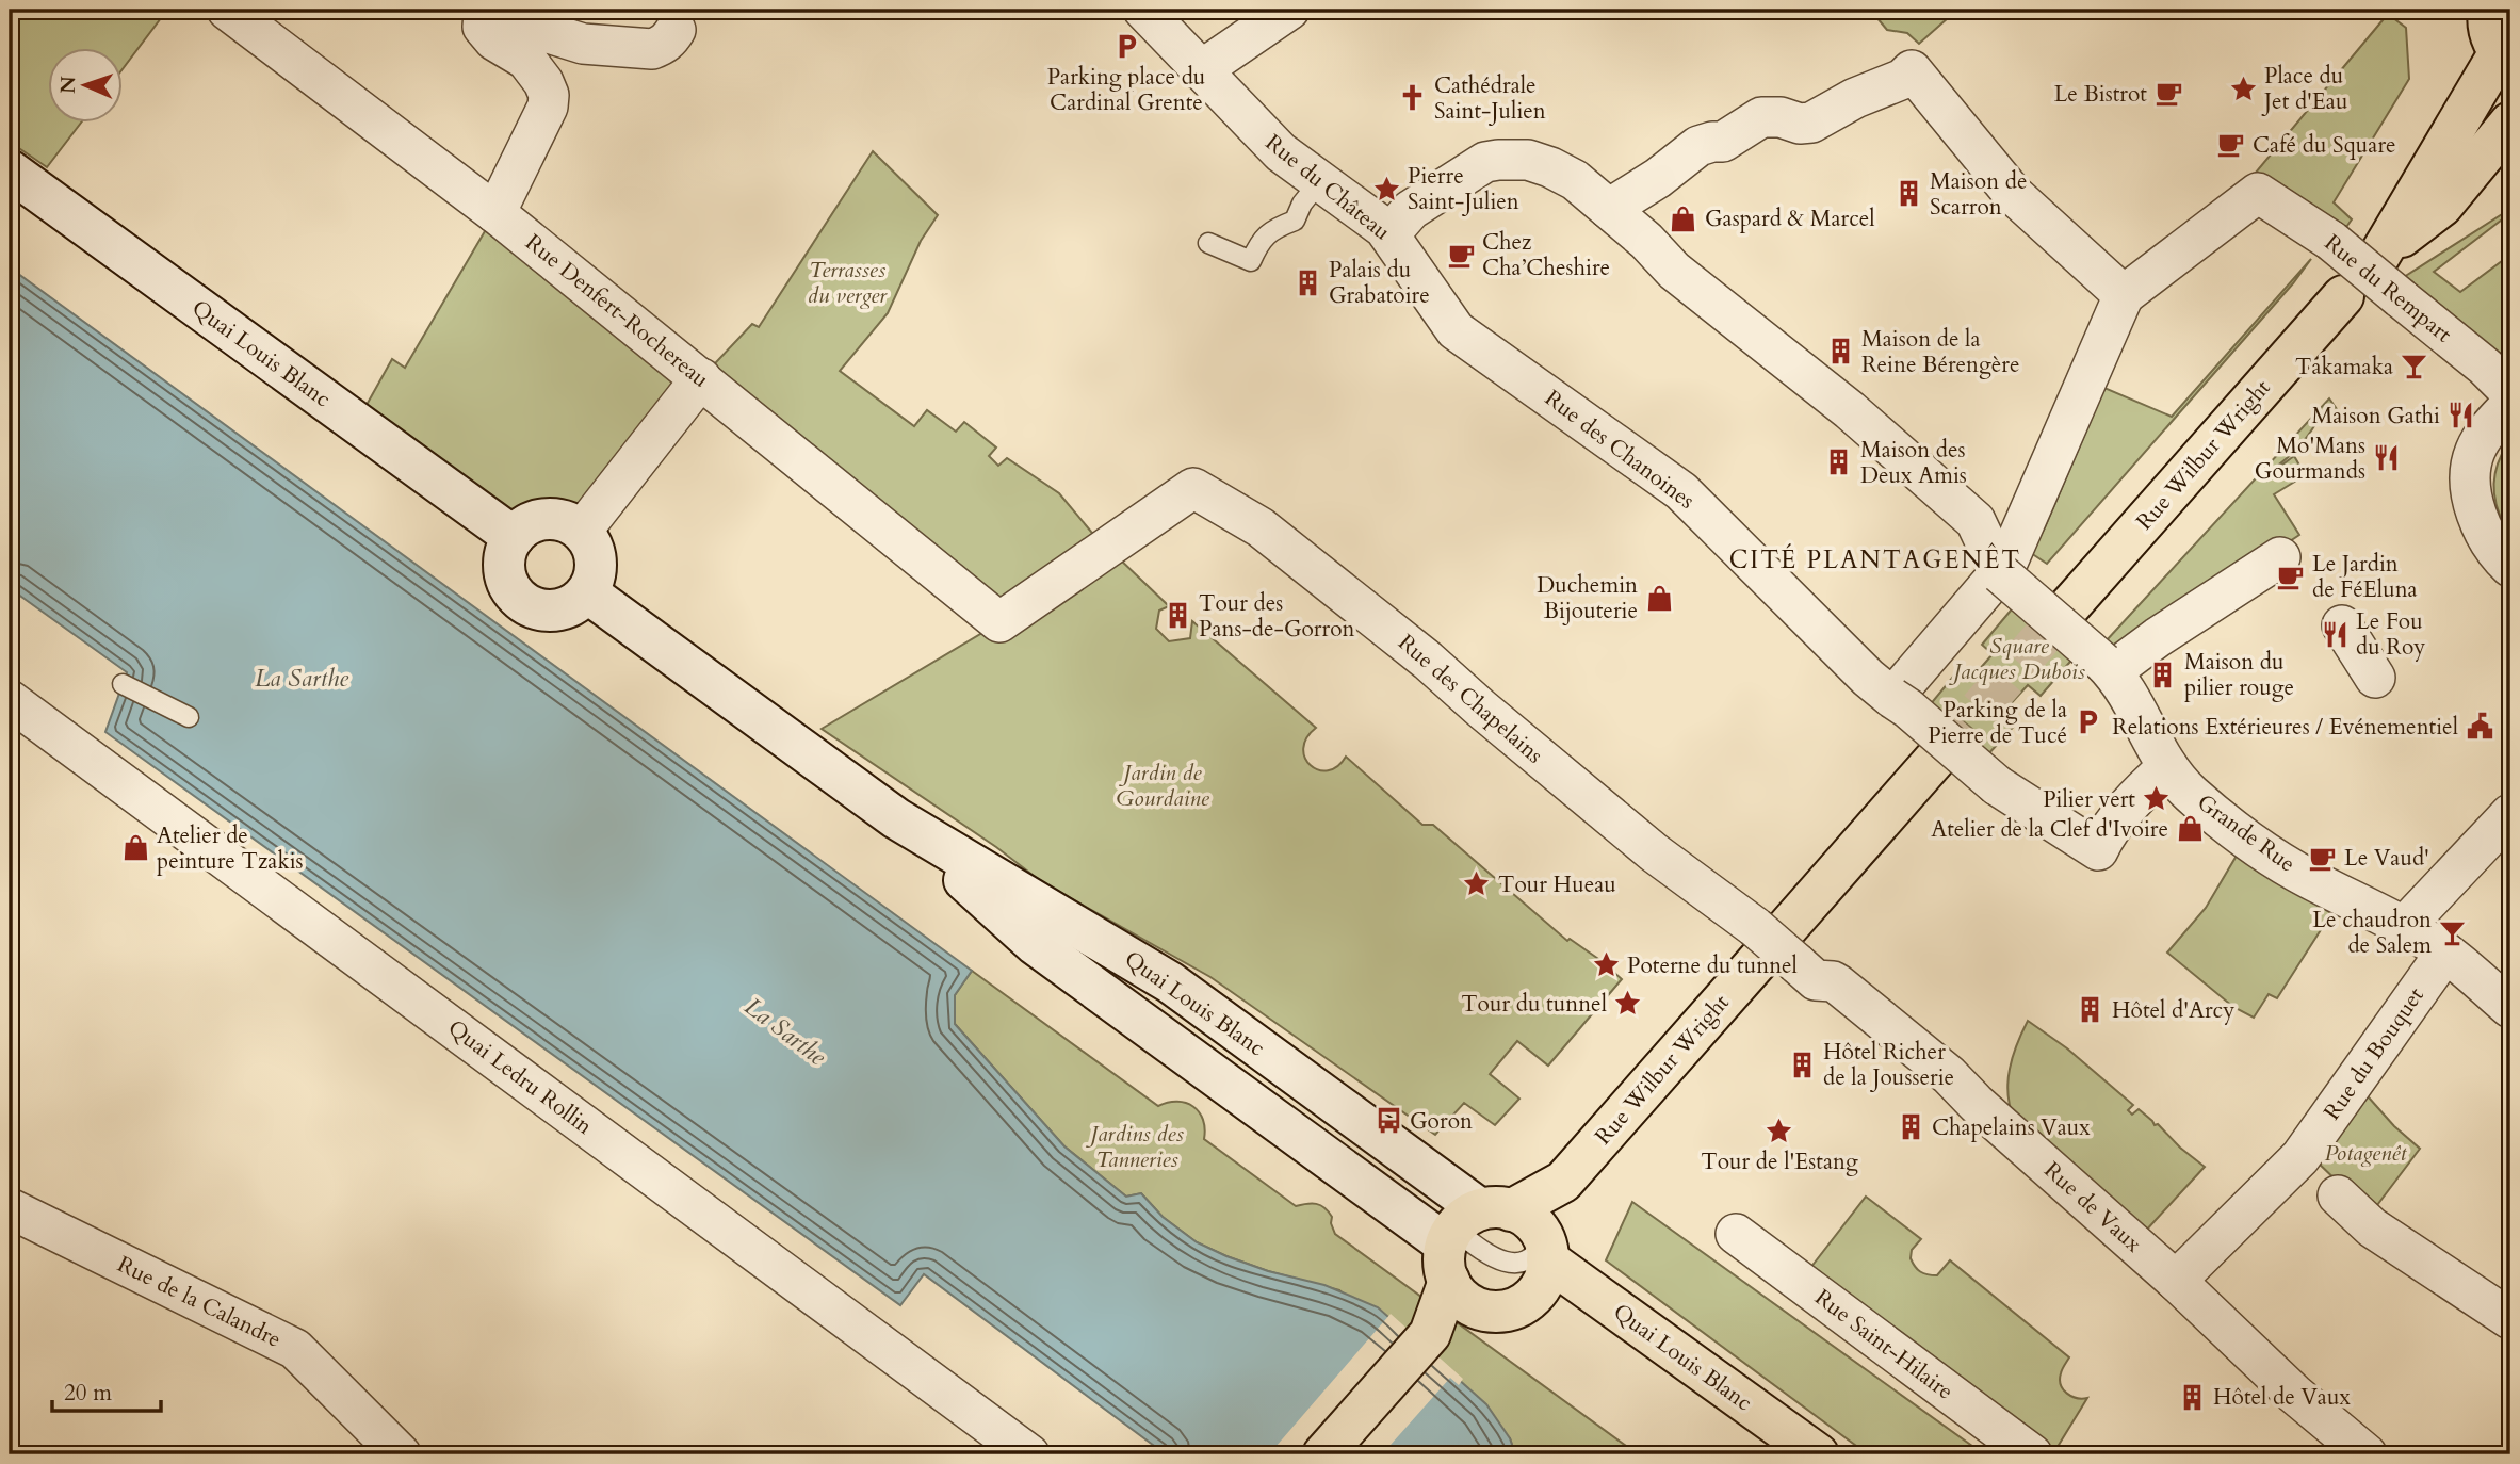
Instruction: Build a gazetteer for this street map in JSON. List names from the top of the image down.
{
  "streets": {
    "main road": ["Quai Louis Blanc", "Rue Wilbur Wright"],
    "street": [
      "Rue du Château",
      "Rue du Rempart",
      "Rue Denfert-Rochereau",
      "Rue des Chanoines",
      "Rue des Chapelains",
      "Grande Rue",
      "Rue du Bouquet",
      "Quai Ledru Rollin",
      "Rue de Vaux",
      "Rue de la Calandre",
      "Rue Saint-Hilaire"
    ]
  },
  "crossings": [
    ["Rue du Château", "Rue des Chanoines"],
    ["Rue Denfert-Rochereau", "Rue des Chapelains"],
    ["Quai Louis Blanc", "Rue Wilbur Wright"],
    ["Rue des Chanoines", "Grande Rue"],
    ["Rue Wilbur Wright", "Rue des Chapelains"],
    ["Rue Wilbur Wright", "Rue de Vaux"],
    ["Rue des Chapelains", "Rue de Vaux"],
    ["Grande Rue", "Rue du Bouquet"],
    ["Rue du Bouquet", "Rue de Vaux"]
  ],
  "districts": ["CITÉ PLANTAGENÊT"],
  "water": ["La Sarthe"],
  "parks": [
    "Terrasses du verger",
    "Square Jacques Dubois",
    "Jardin de Gourdaine",
    "Jardins des Tanneries",
    "Potagenêt"
  ],
  "places": {
    "parking": ["Parking place du Cardinal Grente", "Parking de la Pierre de Tucé"],
    "place": [
      "Place du Jet d'Eau",
      "Pierre Saint-Julien",
      "Pilier vert",
      "Tour Hueau",
      "Poterne du tunnel",
      "Tour du tunnel",
      "Tour de l'Estang"
    ],
    "cafe": [
      "Le Bistrot",
      "Café du Square",
      "Chez Cha’Cheshire",
      "Le Jardin de FéEluna",
      "Le Vaud'"
    ],
    "church": ["Cathédrale Saint-Julien"],
    "building": [
      "Maison de Scarron",
      "Palais du Grabatoire",
      "Maison de la Reine Bérengère",
      "Maison des Deux Amis",
      "Tour des Pans-de-Gorron",
      "Maison du pilier rouge",
      "Hôtel d'Arcy",
      "Hôtel Richer de la Jousserie",
      "Chapelains Vaux",
      "Hôtel de Vaux"
    ],
    "shop": [
      "Gaspard & Marcel",
      "Duchemin Bijouterie",
      "Atelier de la Clef d'Ivoire",
      "Atelier de peinture Tzakis"
    ],
    "bar": ["Takamaka", "Le chaudron de Salem"],
    "restaurant": ["Maison Gathi", "Mo'Mans Gourmands", "Le Fou du Roy"],
    "public building": ["Relations Extérieures / Evénementiel"],
    "bus stop": ["Goron"]
  },
  "scale_bar": "20 m",
  "north": "left"
}
